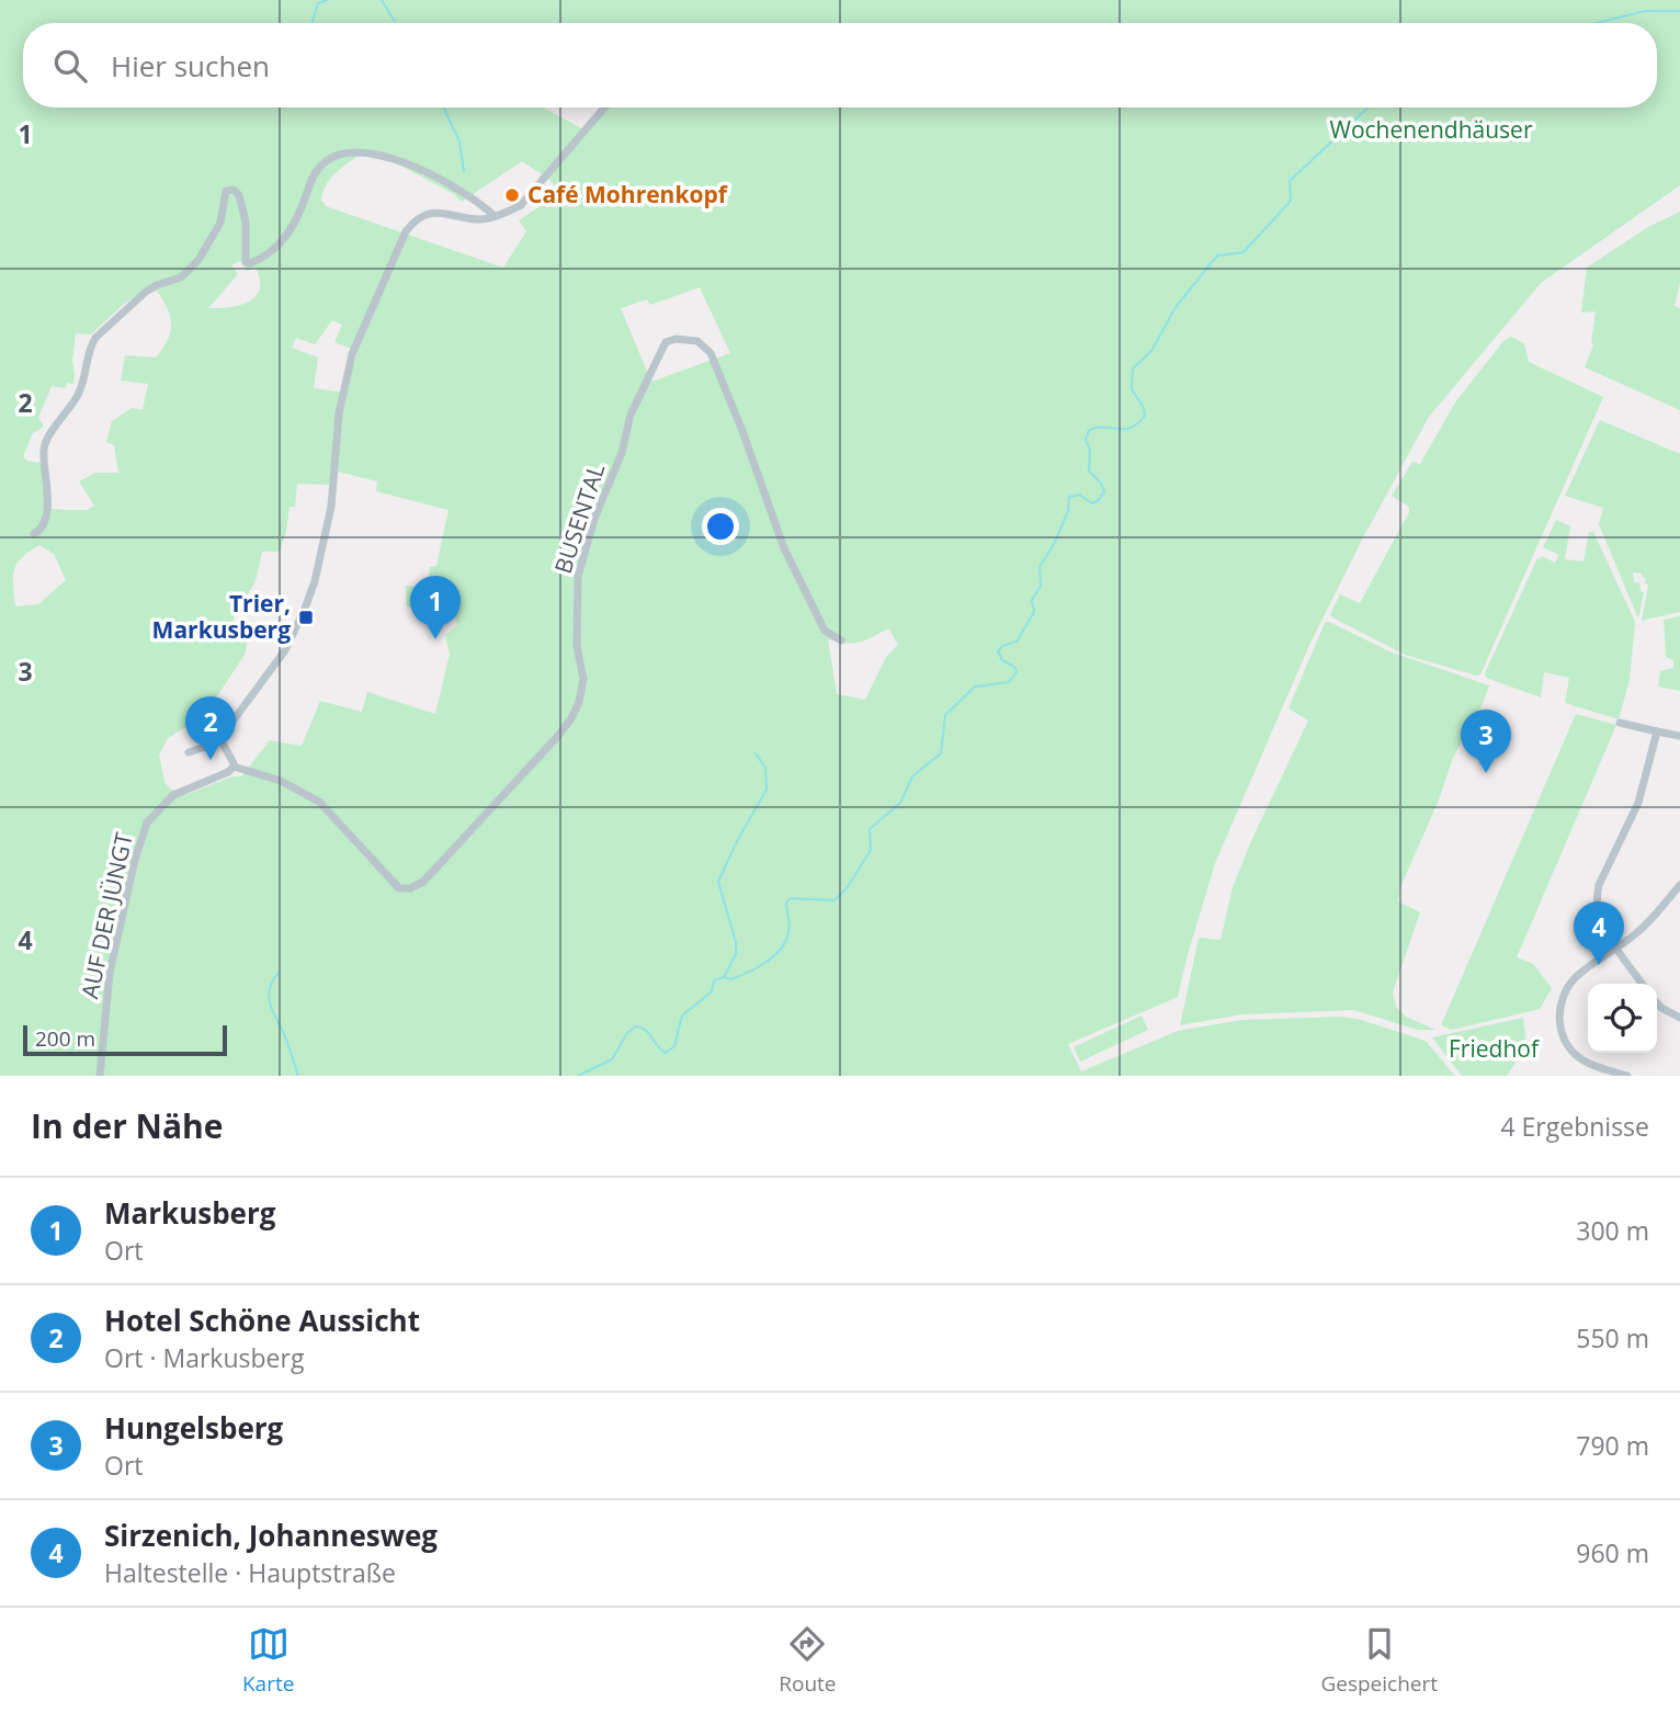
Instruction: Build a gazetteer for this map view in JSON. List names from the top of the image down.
{
  "streets": {
    "street": ["BUSENTAL", "AUF DER JÜNGT"]
  },
  "crossings": [
    ["BUSENTAL", "AUF DER JÜNGT"]
  ],
  "parks": ["Wochenendhäuser", "Friedhof"],
  "places": {
    "other": ["Café Mohrenkopf"],
    "transit": ["Trier, Markusberg"]
  },
  "scale_bar": "200 m",
  "page": {
    "search": "Hier suchen",
    "pins": [
      "1",
      "2",
      "3",
      "4"
    ],
    "scale": "200 m",
    "heading": ["In der Nähe", "4 Ergebnisse"],
    "list": [
      {
        "mark": "1",
        "name": "Markusberg",
        "note": "Ort",
        "value": "300 m"
      },
      {
        "mark": "2",
        "name": "Hotel Schöne Aussicht",
        "note": "Ort · Markusberg",
        "value": "550 m"
      },
      {
        "mark": "3",
        "name": "Hungelsberg",
        "note": "Ort",
        "value": "790 m"
      },
      {
        "mark": "4",
        "name": "Sirzenich, Johannesweg",
        "note": "Haltestelle · Hauptstraße",
        "value": "960 m"
      }
    ],
    "nav": ["Karte", "Route", "Gespeichert"]
  },
  "grid": {
    "rows": [
      "1",
      "2",
      "3",
      "4"
    ]
  }
}
